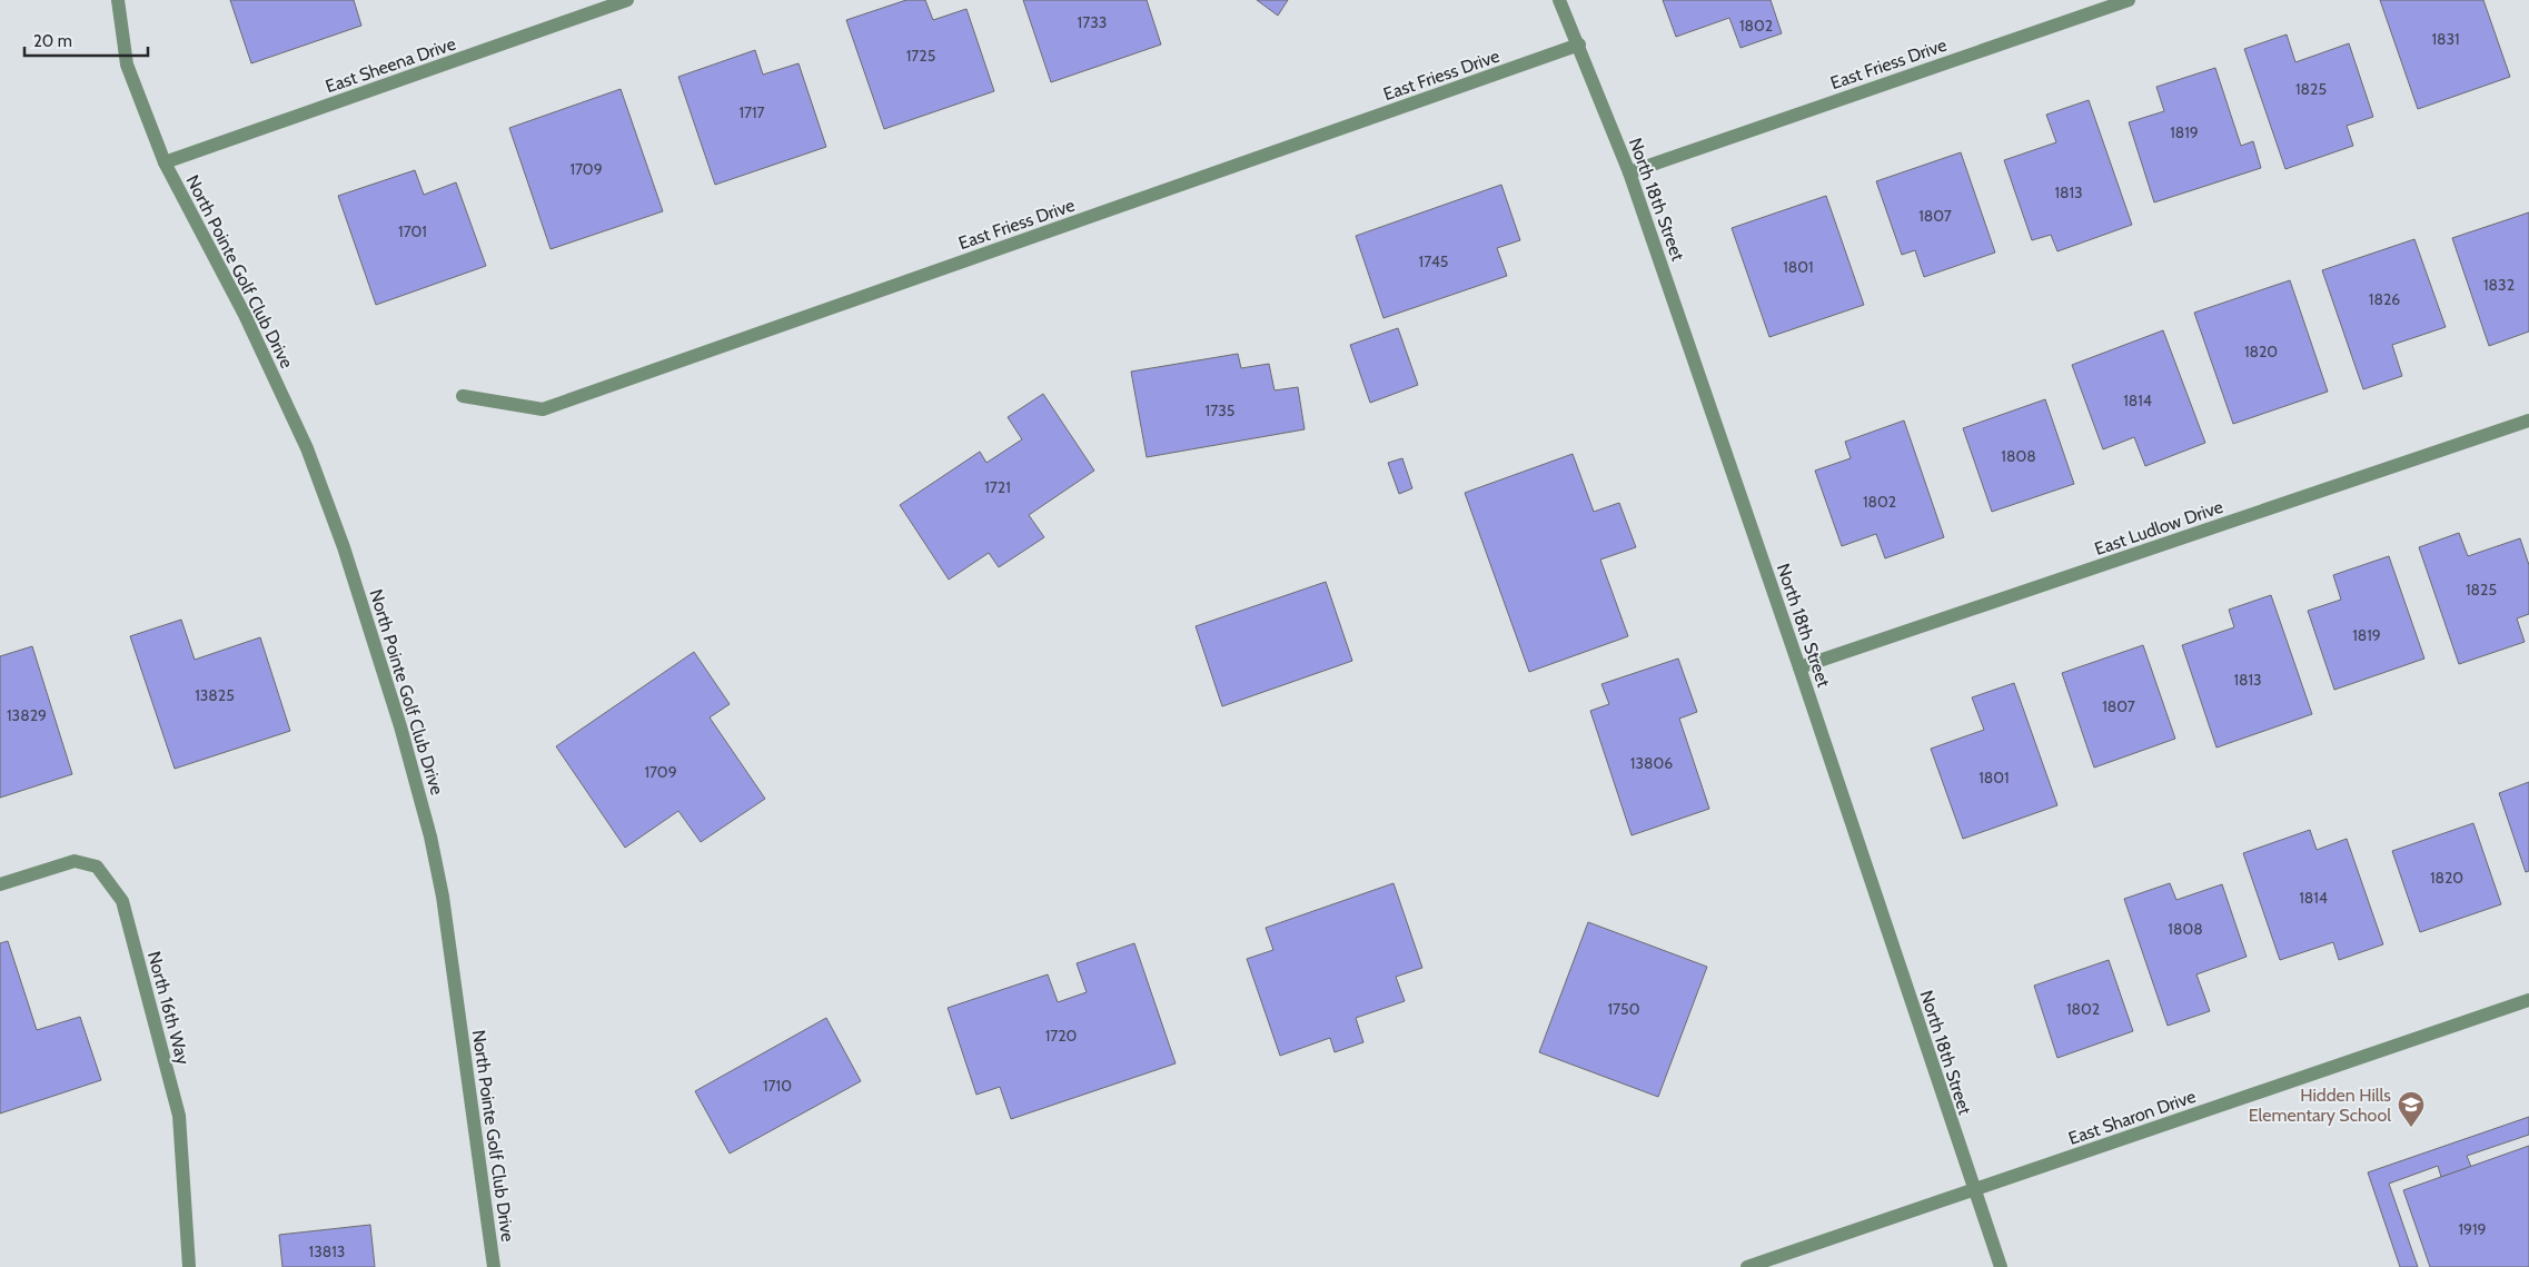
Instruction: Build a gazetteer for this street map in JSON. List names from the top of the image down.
{
  "streets": {
    "street": [
      "East Friess Drive",
      "East Sheena Drive",
      "North 18th Street",
      "North Pointe Golf Club Drive",
      "East Ludlow Drive",
      "North 16th Way",
      "East Sharon Drive"
    ]
  },
  "crossings": [
    ["East Friess Drive", "North 18th Street"],
    ["East Sheena Drive", "North Pointe Golf Club Drive"],
    ["North 18th Street", "East Ludlow Drive"],
    ["North 18th Street", "East Sharon Drive"]
  ],
  "places": {
    "school or university": ["Hidden Hills Elementary School"]
  },
  "house_numbers": [
    "1733",
    "1802",
    "1831",
    "1725",
    "1825",
    "1717",
    "1819",
    "1709",
    "1813",
    "1807",
    "1701",
    "1745",
    "1801",
    "1832",
    "1826",
    "1820",
    "1814",
    "1735",
    "1808",
    "1721",
    "1802",
    "1825",
    "1819",
    "1813",
    "13825",
    "1807",
    "13829",
    "13806",
    "1709",
    "1801",
    "1820",
    "1814",
    "1808",
    "1750",
    "1802",
    "1720",
    "1710",
    "1919",
    "13813"
  ],
  "scale_bar": "20 m"
}
